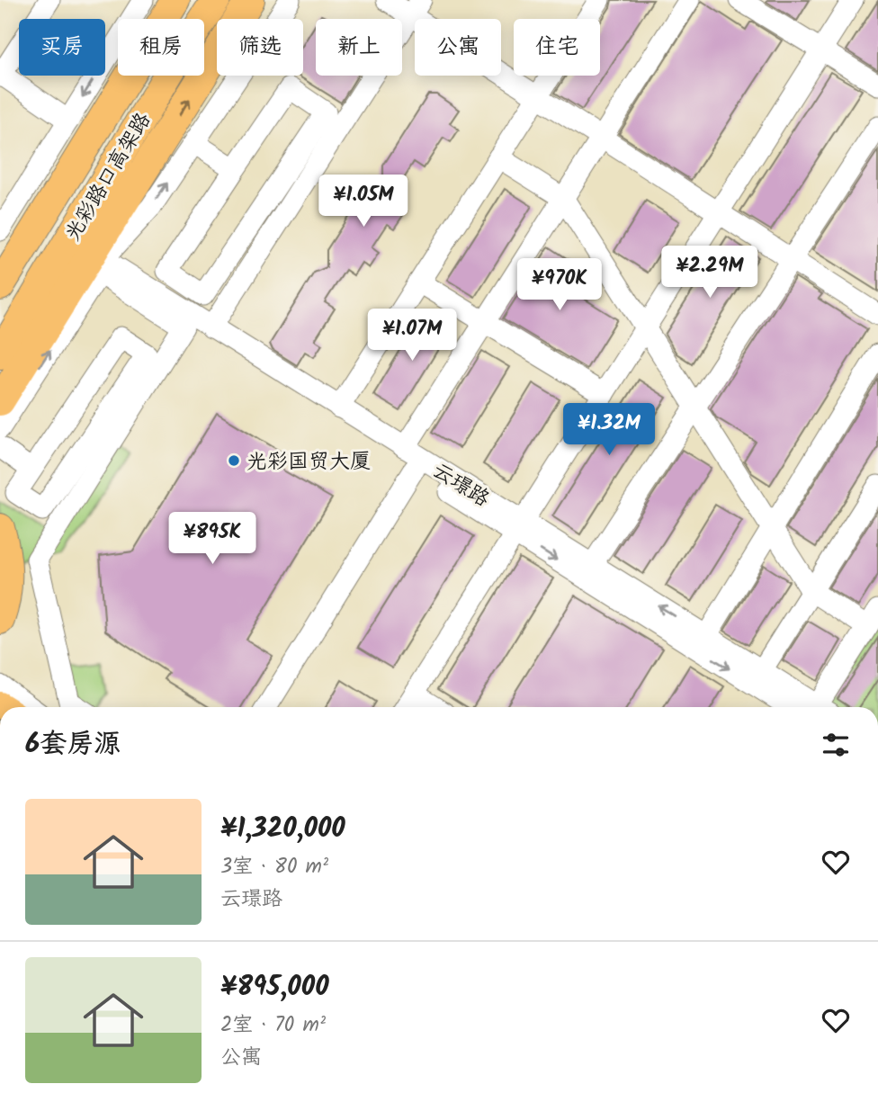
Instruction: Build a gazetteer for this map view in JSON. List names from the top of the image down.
{
  "streets": {
    "highway": ["光彩路口高架路"],
    "street": ["云璟路"]
  },
  "places": ["光彩国贸大厦"],
  "page": {
    "chip": [
      "买房",
      "租房",
      "筛选",
      "新上",
      "公寓",
      "住宅"
    ],
    "price": [
      "¥1.05M",
      "¥2.29M",
      "¥970K",
      "¥1.07M",
      "¥1.32M",
      "¥895K"
    ],
    "heading": "6套房源",
    "list": [
      {
        "name": "¥1,320,000",
        "note": "3室 · 80 m² · 云璟路"
      },
      {
        "name": "¥895,000",
        "note": "2室 · 70 m² · 公寓"
      }
    ]
  }
}
